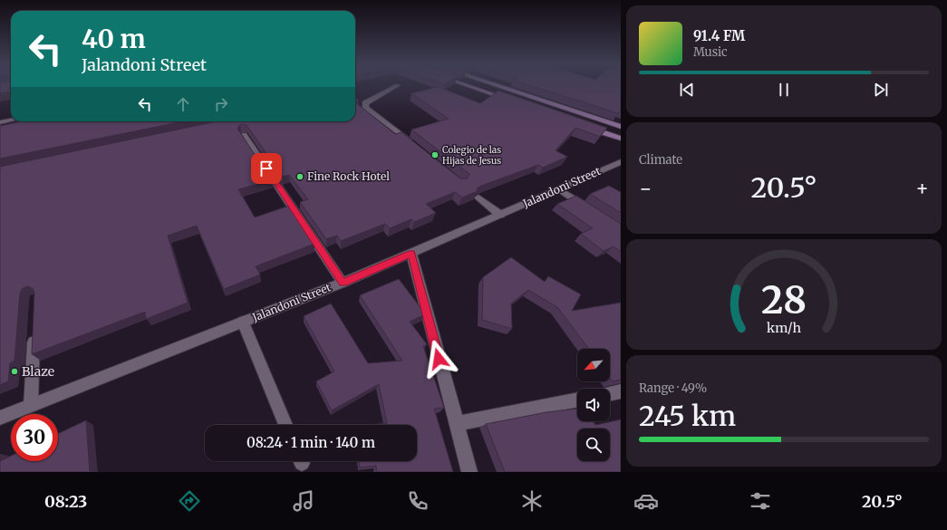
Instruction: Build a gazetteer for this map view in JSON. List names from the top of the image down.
{
  "streets": {
    "street": ["Jalandoni Street"]
  },
  "places": ["Colegio de las Hijas de Jesus", "Fine Rock Hotel", "Blaze"],
  "north": "bottom left",
  "page": {
    "turn": ["40 m", "Jalandoni Street"],
    "song": ["91.4 FM", "Music"],
    "tile": [
      "Climate",
      ["Range · 49%", "245 km"]
    ],
    "heat": ["−", "20.5°", "+"],
    "limit": "30",
    "trip": "08:24 · 1 min · 140 m",
    "tabs": ["08:23", "20.5°"],
    "gauge": ["28", "km/h"]
  }
}
